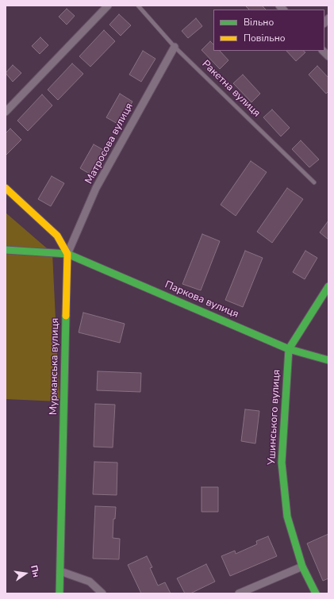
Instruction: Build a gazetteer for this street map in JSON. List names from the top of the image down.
{
  "streets": {
    "street": [
      "Матросова вулиця",
      "Паркова вулиця",
      "Мурманська вулиця",
      "Ушинського вулиця"
    ],
    "lane": ["Ракетна вулиця"]
  },
  "crossings": [
    ["Ракетна вулиця", "Матросова вулиця"],
    ["Матросова вулиця", "Паркова вулиця"],
    ["Матросова вулиця", "Мурманська вулиця"],
    ["Паркова вулиця", "Мурманська вулиця"],
    ["Паркова вулиця", "Ушинського вулиця"]
  ],
  "legend": ["Вільно", "Повільно"],
  "north": "right"
}
